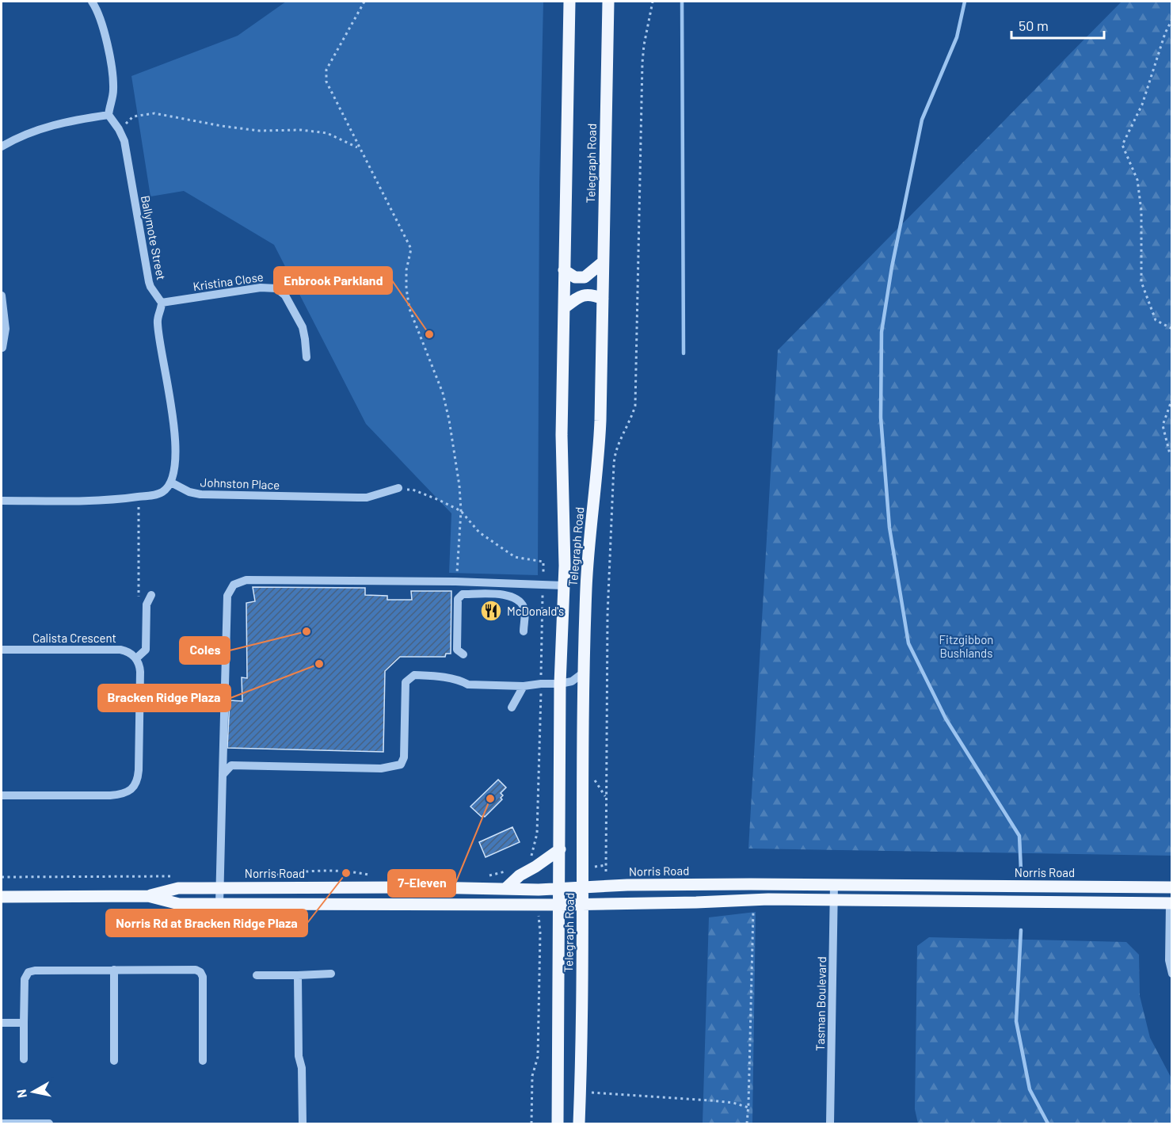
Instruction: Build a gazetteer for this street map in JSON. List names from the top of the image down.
{
  "streets": {
    "main road": ["Telegraph Road", "Norris Road"],
    "street": [
      "Ballymote Street",
      "Kristina Close",
      "Johnston Place",
      "Calista Crescent",
      "Tasman Boulevard"
    ]
  },
  "crossings": [
    ["Telegraph Road", "Norris Road"],
    ["Ballymote Street", "Kristina Close"],
    ["Norris Road", "Tasman Boulevard"]
  ],
  "parks": ["Fitzgibbon Bushlands"],
  "places": {
    "other": [
      "Enbrook Parkland",
      "Coles",
      "Bracken Ridge Plaza",
      "7-Eleven",
      "Norris Rd at Bracken Ridge Plaza"
    ],
    "restaurant": ["McDonald's"]
  },
  "scale_bar": "50 m",
  "north": "left"
}
